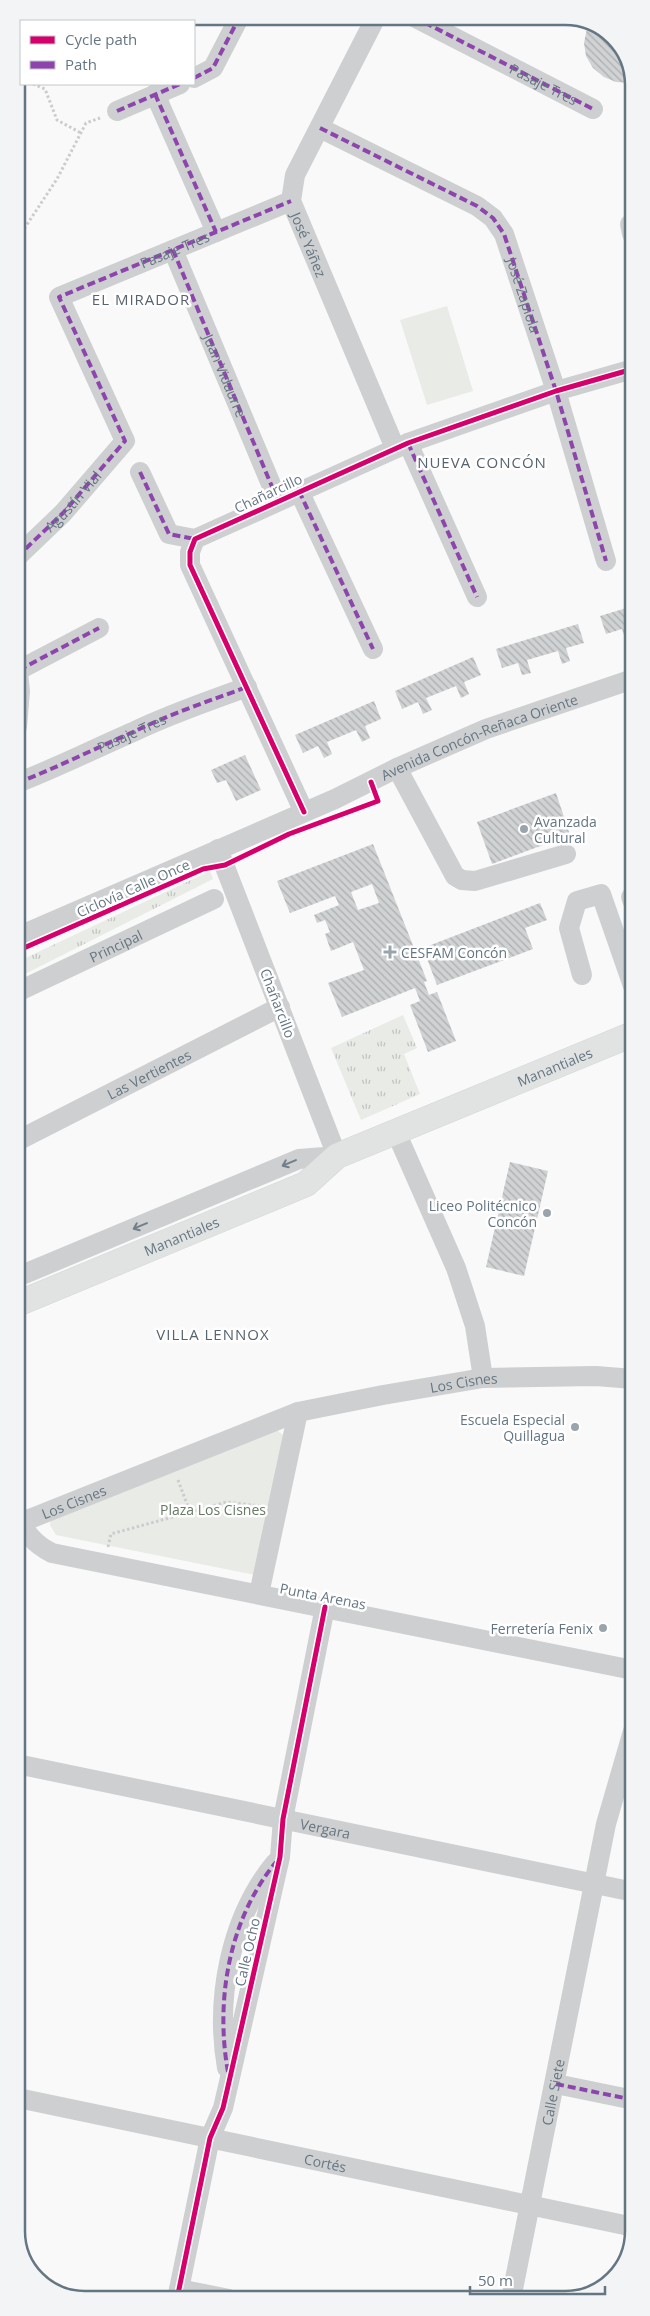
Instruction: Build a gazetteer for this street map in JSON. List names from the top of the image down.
{
  "streets": {
    "main road": ["Manantiales"],
    "street": [
      "Pasaje Tres",
      "José Yáñez",
      "José Zapiola",
      "Juan Vidaurre",
      "Chañarcillo",
      "Agustín Vial",
      "Avenida Concón-Reñaca Oriente",
      "Principal",
      "Las Vertientes",
      "Los Cisnes",
      "Punta Arenas",
      "Vergara",
      "Calle Ocho",
      "Calle Siete",
      "Cortés"
    ],
    "cycle path": ["Ciclovía Calle Once"]
  },
  "crossings": [
    ["Pasaje Tres", "José Yáñez"],
    ["Pasaje Tres", "Juan Vidaurre"],
    ["Pasaje Tres", "Agustín Vial"],
    ["José Yáñez", "José Zapiola"],
    ["José Yáñez", "Chañarcillo"],
    ["José Zapiola", "Chañarcillo"],
    ["Juan Vidaurre", "Chañarcillo"],
    ["Chañarcillo", "Avenida Concón-Reñaca Oriente"],
    ["Chañarcillo", "Manantiales"],
    ["Chañarcillo", "Las Vertientes"],
    ["Punta Arenas", "Calle Ocho"],
    ["Vergara", "Calle Ocho"],
    ["Vergara", "Calle Siete"],
    ["Calle Ocho", "Cortés"],
    ["Calle Siete", "Cortés"]
  ],
  "districts": ["EL MIRADOR", "NUEVA CONCÓN", "VILLA LENNOX"],
  "parks": ["Plaza Los Cisnes"],
  "places": {
    "other": [
      "Avanzada Cultural",
      "Liceo Politécnico Concón",
      "Escuela Especial Quillagua",
      "Ferretería Fenix"
    ],
    "health": ["CESFAM Concón"]
  },
  "legend": ["Cycle path", "Path"],
  "scale_bar": "50 m"
}
